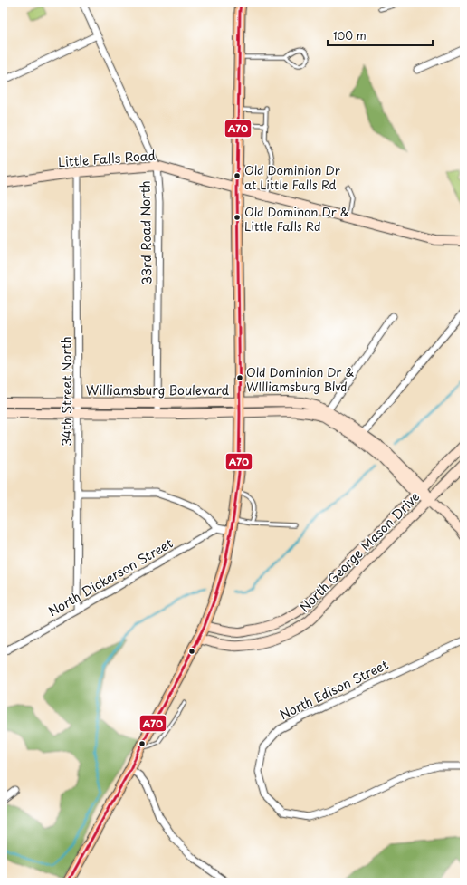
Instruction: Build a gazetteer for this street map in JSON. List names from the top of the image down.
{
  "streets": {
    "street": [
      "Little Falls Road",
      "33rd Road North",
      "Williamsburg Boulevard",
      "34th Street North",
      "North George Mason Drive",
      "North Dickerson Street",
      "North Edison Street"
    ]
  },
  "crossings": [
    ["Little Falls Road", "33rd Road North"],
    ["Little Falls Road", "34th Street North"],
    ["33rd Road North", "Williamsburg Boulevard"],
    ["Williamsburg Boulevard", "34th Street North"],
    ["Williamsburg Boulevard", "North George Mason Drive"],
    ["34th Street North", "North Dickerson Street"]
  ],
  "places": ["Old Dominion Dr at Little Falls Rd", "Old Dominon Dr & Little Falls Rd", "Old Dominion Dr & WIlliamsburg Blvd"],
  "lines": ["transit line A70"],
  "scale_bar": "100 m"
}
